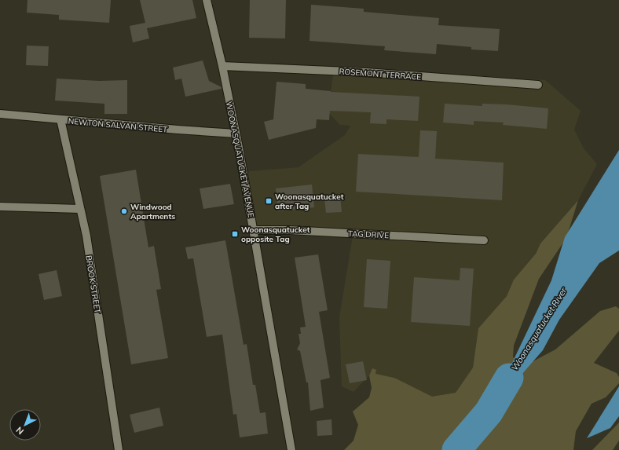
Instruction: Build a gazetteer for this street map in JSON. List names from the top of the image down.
{
  "streets": {
    "street": [
      "ROSEMONT TERRACE",
      "NEWTON SALVAN STREET",
      "WOONASQUATUCKET AVENUE",
      "TAG DRIVE",
      "BROOK STREET"
    ]
  },
  "crossings": [
    ["ROSEMONT TERRACE", "WOONASQUATUCKET AVENUE"],
    ["NEWTON SALVAN STREET", "WOONASQUATUCKET AVENUE"],
    ["NEWTON SALVAN STREET", "BROOK STREET"],
    ["WOONASQUATUCKET AVENUE", "TAG DRIVE"]
  ],
  "water": ["Woonasquatucket River"],
  "places": {
    "transit": ["Woonasquatucket after Tag", "Woonasquatucket opposite Tag"],
    "other": ["Windwood Apartments"]
  },
  "north": "bottom left"
}
